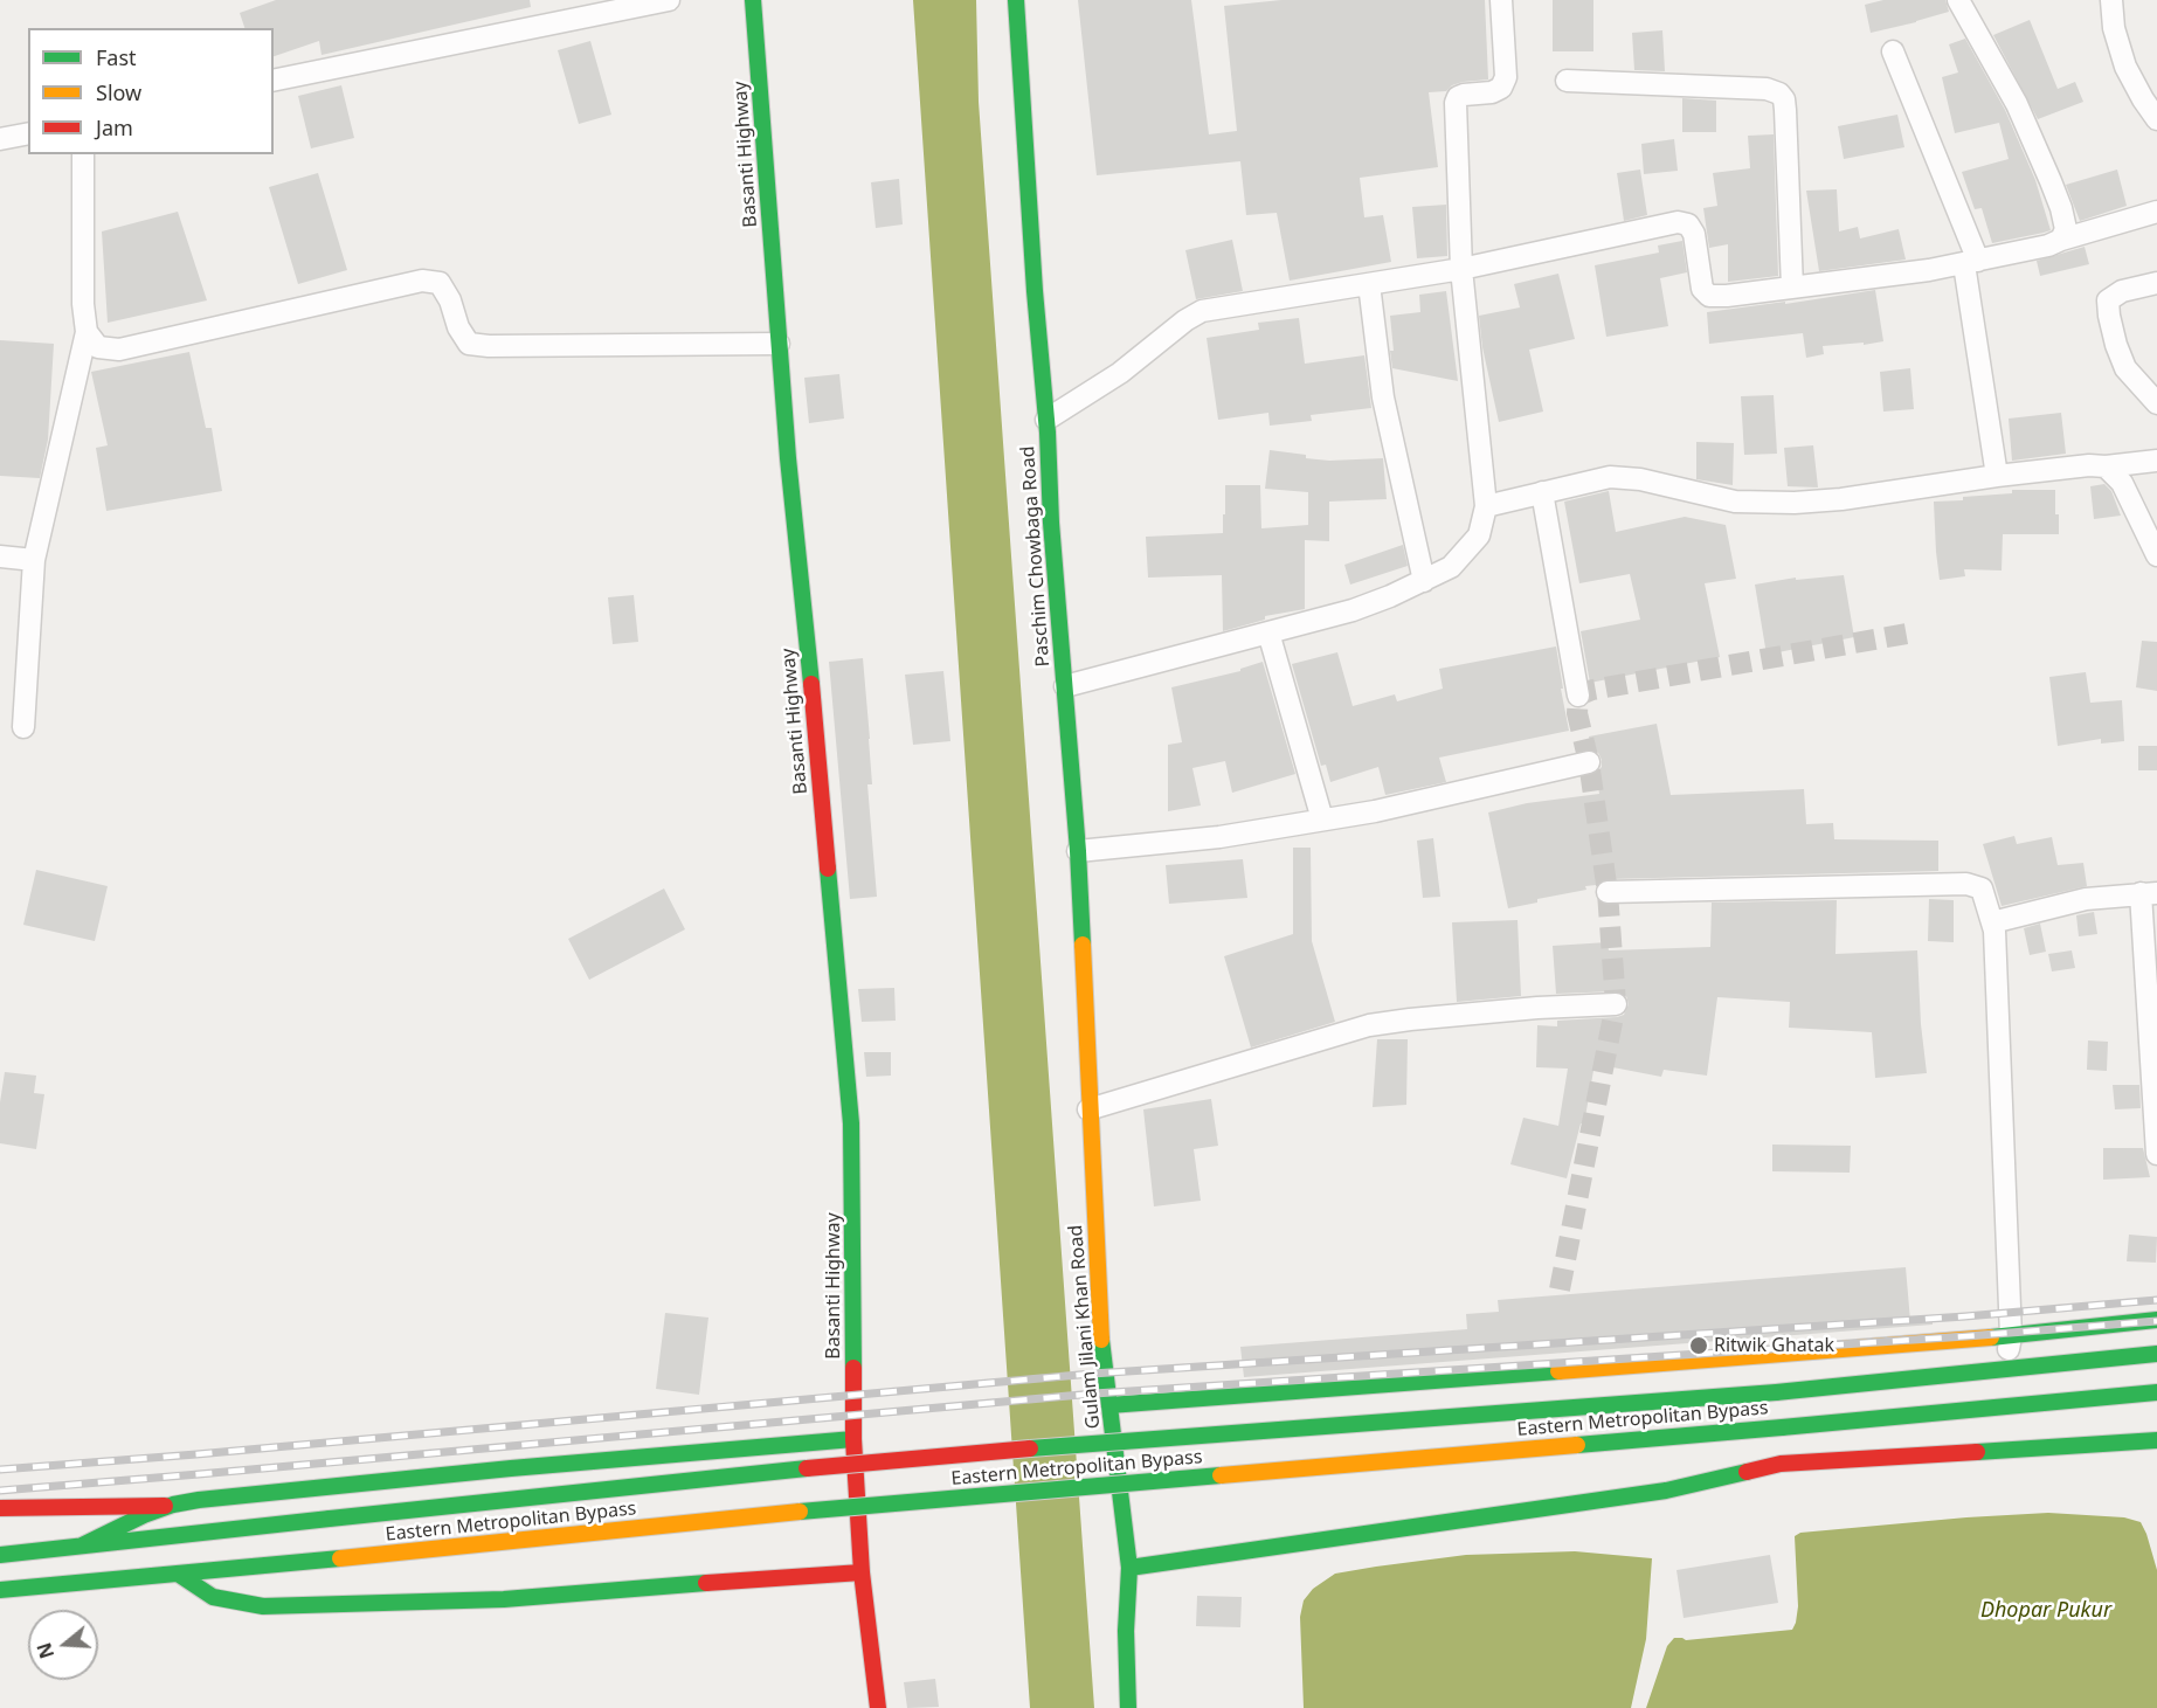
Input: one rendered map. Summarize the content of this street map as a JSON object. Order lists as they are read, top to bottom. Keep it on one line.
{"streets":{"main road":["Basanti Highway","Paschim Chowbaga Road","Gulam Jilani Khan Road","Eastern Metropolitan Bypass"]},"crossings":[["Paschim Chowbaga Road","Gulam Jilani Khan Road"]],"water":["Dhopar Pukur"],"places":["Ritwik Ghatak"],"legend":["Fast","Slow","Jam"],"north":"left"}
